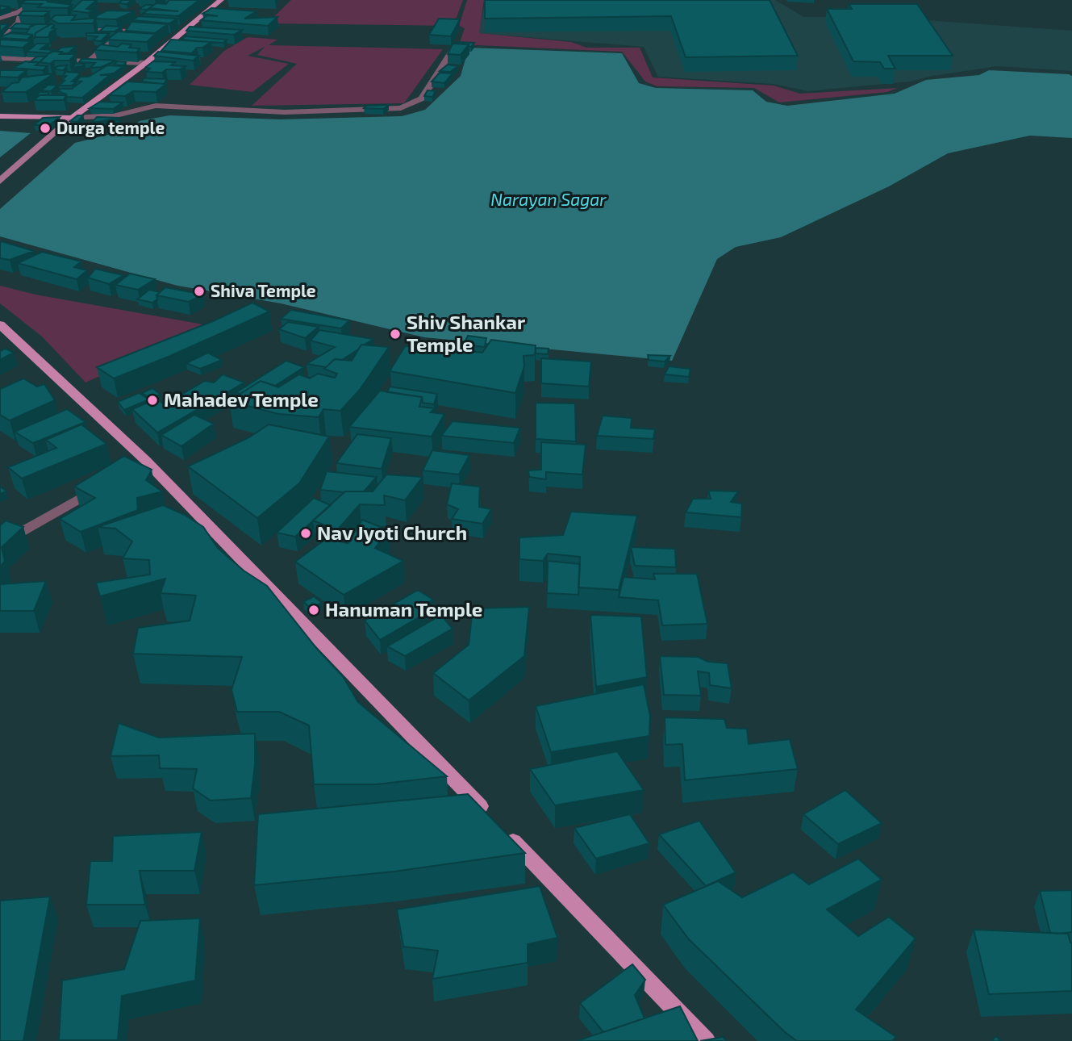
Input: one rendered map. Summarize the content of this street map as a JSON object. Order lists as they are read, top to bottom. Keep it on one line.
{"water":["Narayan Sagar"],"places":["Durga temple","Shiva Temple","Shiv Shankar Temple","Mahadev Temple","Nav Jyoti Church","Hanuman Temple"]}
